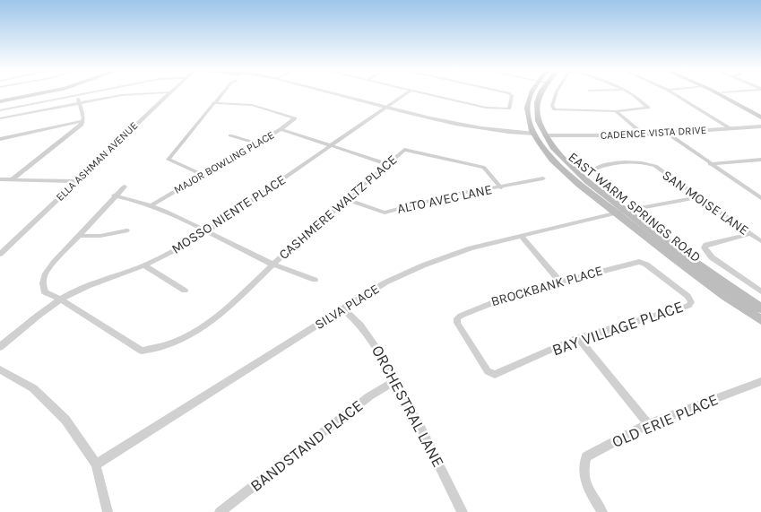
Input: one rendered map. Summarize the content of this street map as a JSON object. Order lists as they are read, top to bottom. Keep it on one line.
{"streets":{"main road":["EAST WARM SPRINGS ROAD"],"street":["CADENCE VISTA DRIVE","ELLA ASHMAN AVENUE","MAJOR BOWLING PLACE","ALTO AVEC LANE","SAN MOISE LANE","CASHMERE WALTZ PLACE","MOSSO NIENTE PLACE","BROCKBANK PLACE","SILVA PLACE","BAY VILLAGE PLACE","ORCHESTRAL LANE","OLD ERIE PLACE","BANDSTAND PLACE"]},"crossings":[["CADENCE VISTA DRIVE","EAST WARM SPRINGS ROAD"],["CADENCE VISTA DRIVE","MOSSO NIENTE PLACE"],["ALTO AVEC LANE","CASHMERE WALTZ PLACE"],["SAN MOISE LANE","SILVA PLACE"],["CASHMERE WALTZ PLACE","MOSSO NIENTE PLACE"],["EAST WARM SPRINGS ROAD","SILVA PLACE"],["BROCKBANK PLACE","BAY VILLAGE PLACE"],["SILVA PLACE","ORCHESTRAL LANE"],["ORCHESTRAL LANE","BANDSTAND PLACE"]]}
